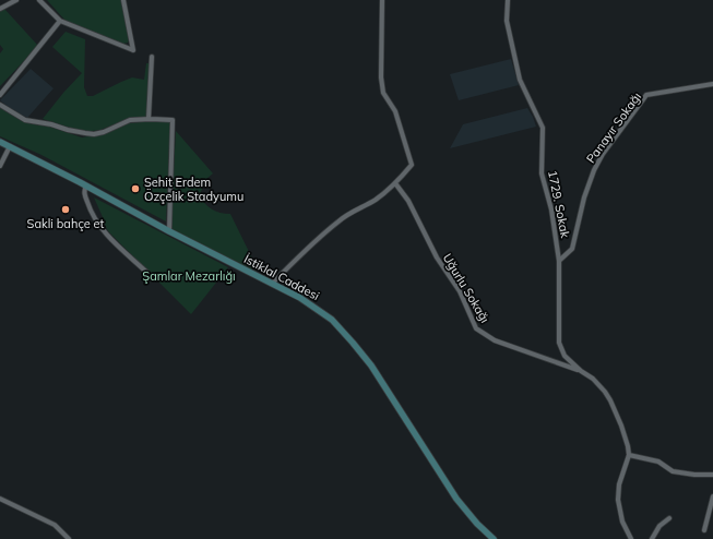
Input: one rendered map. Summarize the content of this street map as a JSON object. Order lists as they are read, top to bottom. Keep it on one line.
{"streets":{"main road":["İstiklal Caddesi"],"street":["Panayır Sokağı","1729. Sokak","Uğurlu Sokağı"]},"crossings":[["Panayır Sokağı","1729. Sokak"]],"parks":["Şamlar Mezarlığı"],"places":["Şehit Erdem Özçelik Stadyumu","Sakli bahçe et"]}
